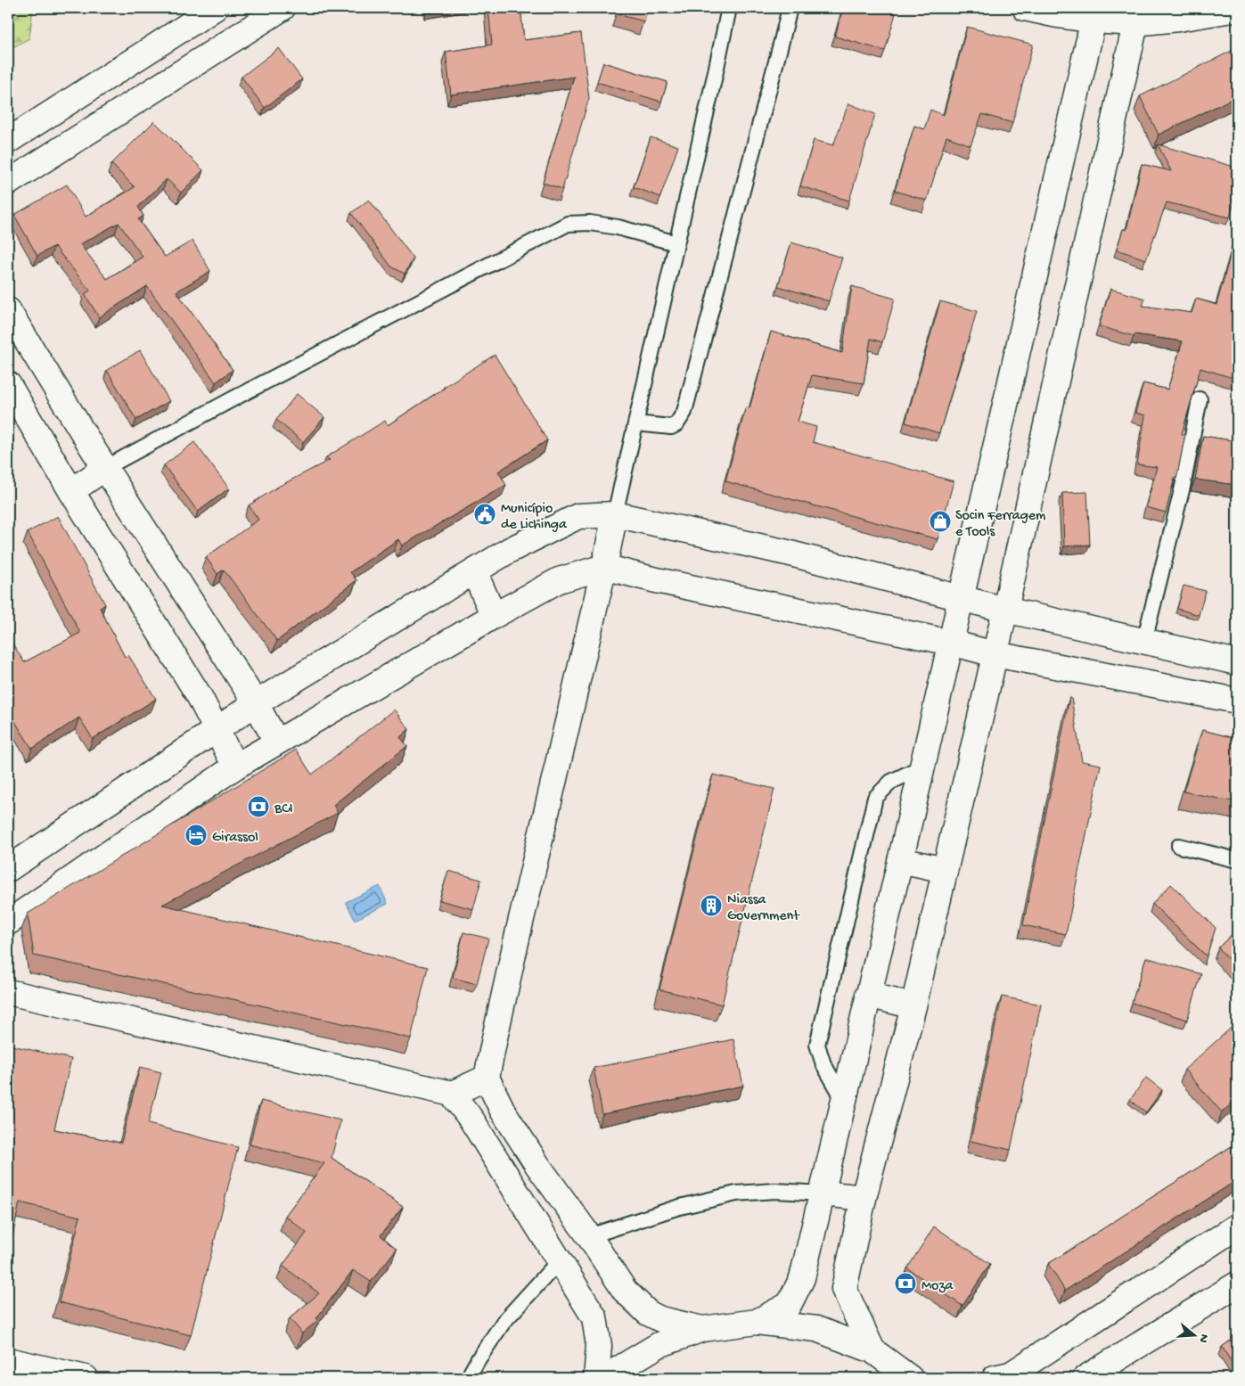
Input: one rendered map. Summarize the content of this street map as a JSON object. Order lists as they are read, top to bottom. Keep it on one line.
{"places":{"public building":["Município de Lichinga"],"shop":["Socin Ferragem e Tools"],"bank":["BCI","Moza"],"hotel":["Girassol"],"building":["Niassa Government"]},"north":"right"}
